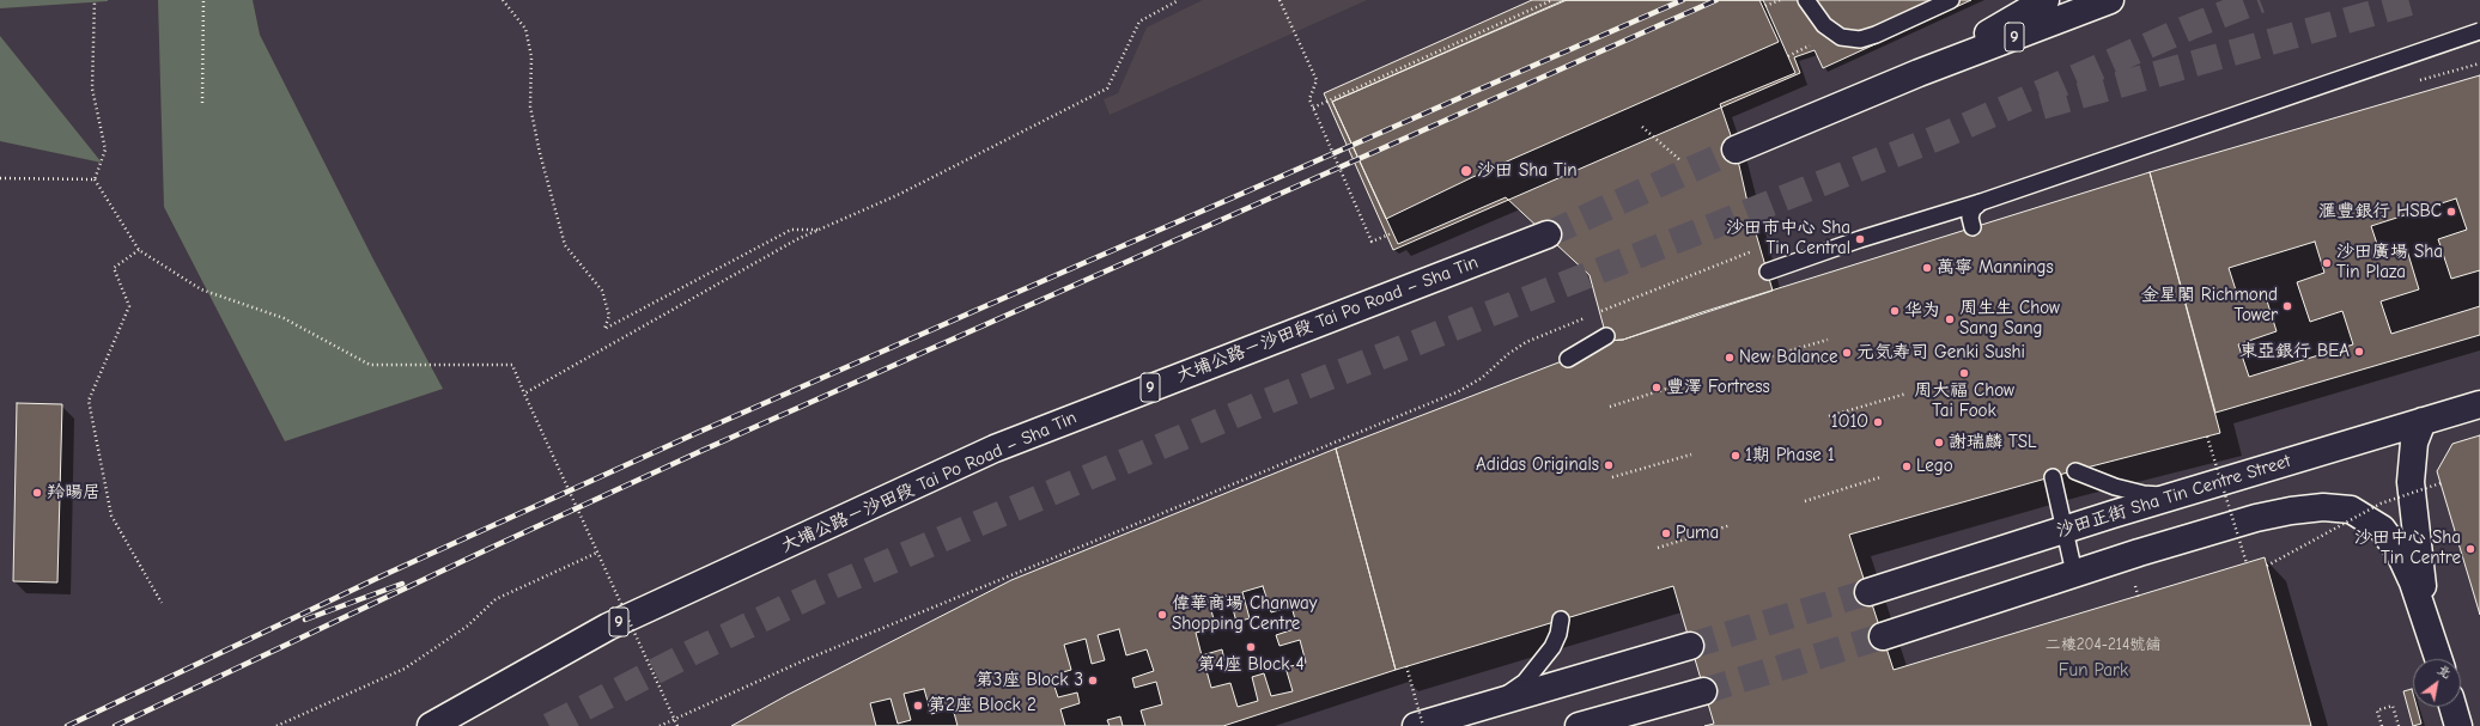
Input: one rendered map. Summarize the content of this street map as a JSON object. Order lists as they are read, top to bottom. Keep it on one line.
{"streets":{"main road":["9","大埔公路－沙田段 Tai Po Road – Sha Tin","沙田正街 Sha Tin Centre Street"]},"parks":["Fun Park"],"places":["沙田 Sha Tin","滙豐銀行 HSBC","沙田市中心 Sha Tin Central","沙田廣場 Sha Tin Plaza","萬寧 Mannings","金星閣 Richmond Tower","华为","周生生 Chow Sang Sang","東亞銀行 BEA","元気寿司 Genki Sushi","New Balance","周大福 Chow Tai Fook","豐澤 Fortress","1O1O","謝瑞麟 TSL","1期 Phase 1","Adidas Originals","Lego","羚暘居","Puma","沙田中心 Sha Tin Centre","偉華商場 Chanway Shopping Centre","第4座 Block 4","第3座 Block 3","第2座 Block 2"],"house_numbers":["二樓204-214號舖"],"north":"top right"}
